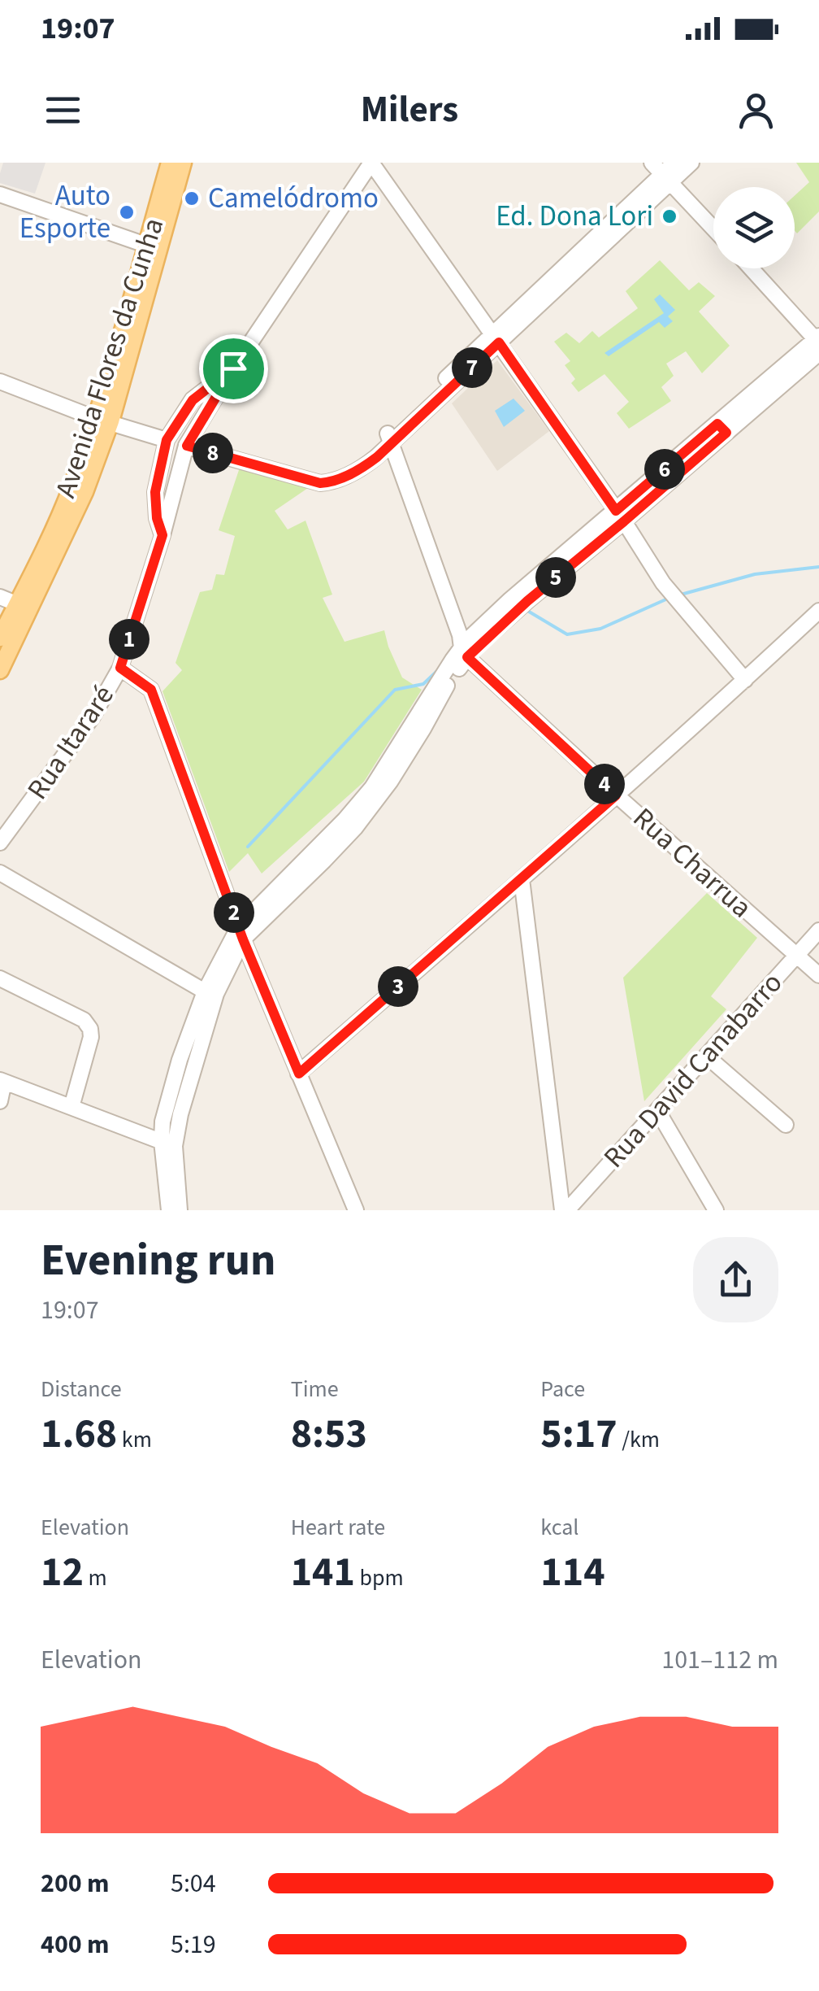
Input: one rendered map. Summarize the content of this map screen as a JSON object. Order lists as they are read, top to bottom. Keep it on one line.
{"streets":{"main road":["Avenida Flores da Cunha"],"street":["Rua Itararé","Rua Charrua","Rua David Canabarro"]},"crossings":[["Rua Charrua","Rua David Canabarro"]],"places":["Camelódromo","Auto Esporte","Ed. Dona Lori"],"page":{"status":"19:07","header":"Milers","pins":["7","8","6","5","1","4","2","3"],"heading":["Evening run","19:07"],"stats":[["Distance","1.68 km"],["Time","8:53"],["Pace","5:17 /km"],["Elevation","12 m"],["Heart rate","141 bpm"],["kcal","114"]],"chart":["Elevation","101–112 m"],"list":[{"name":"200 m","note":"5:04"},{"name":"400 m","note":"5:19"}]}}
